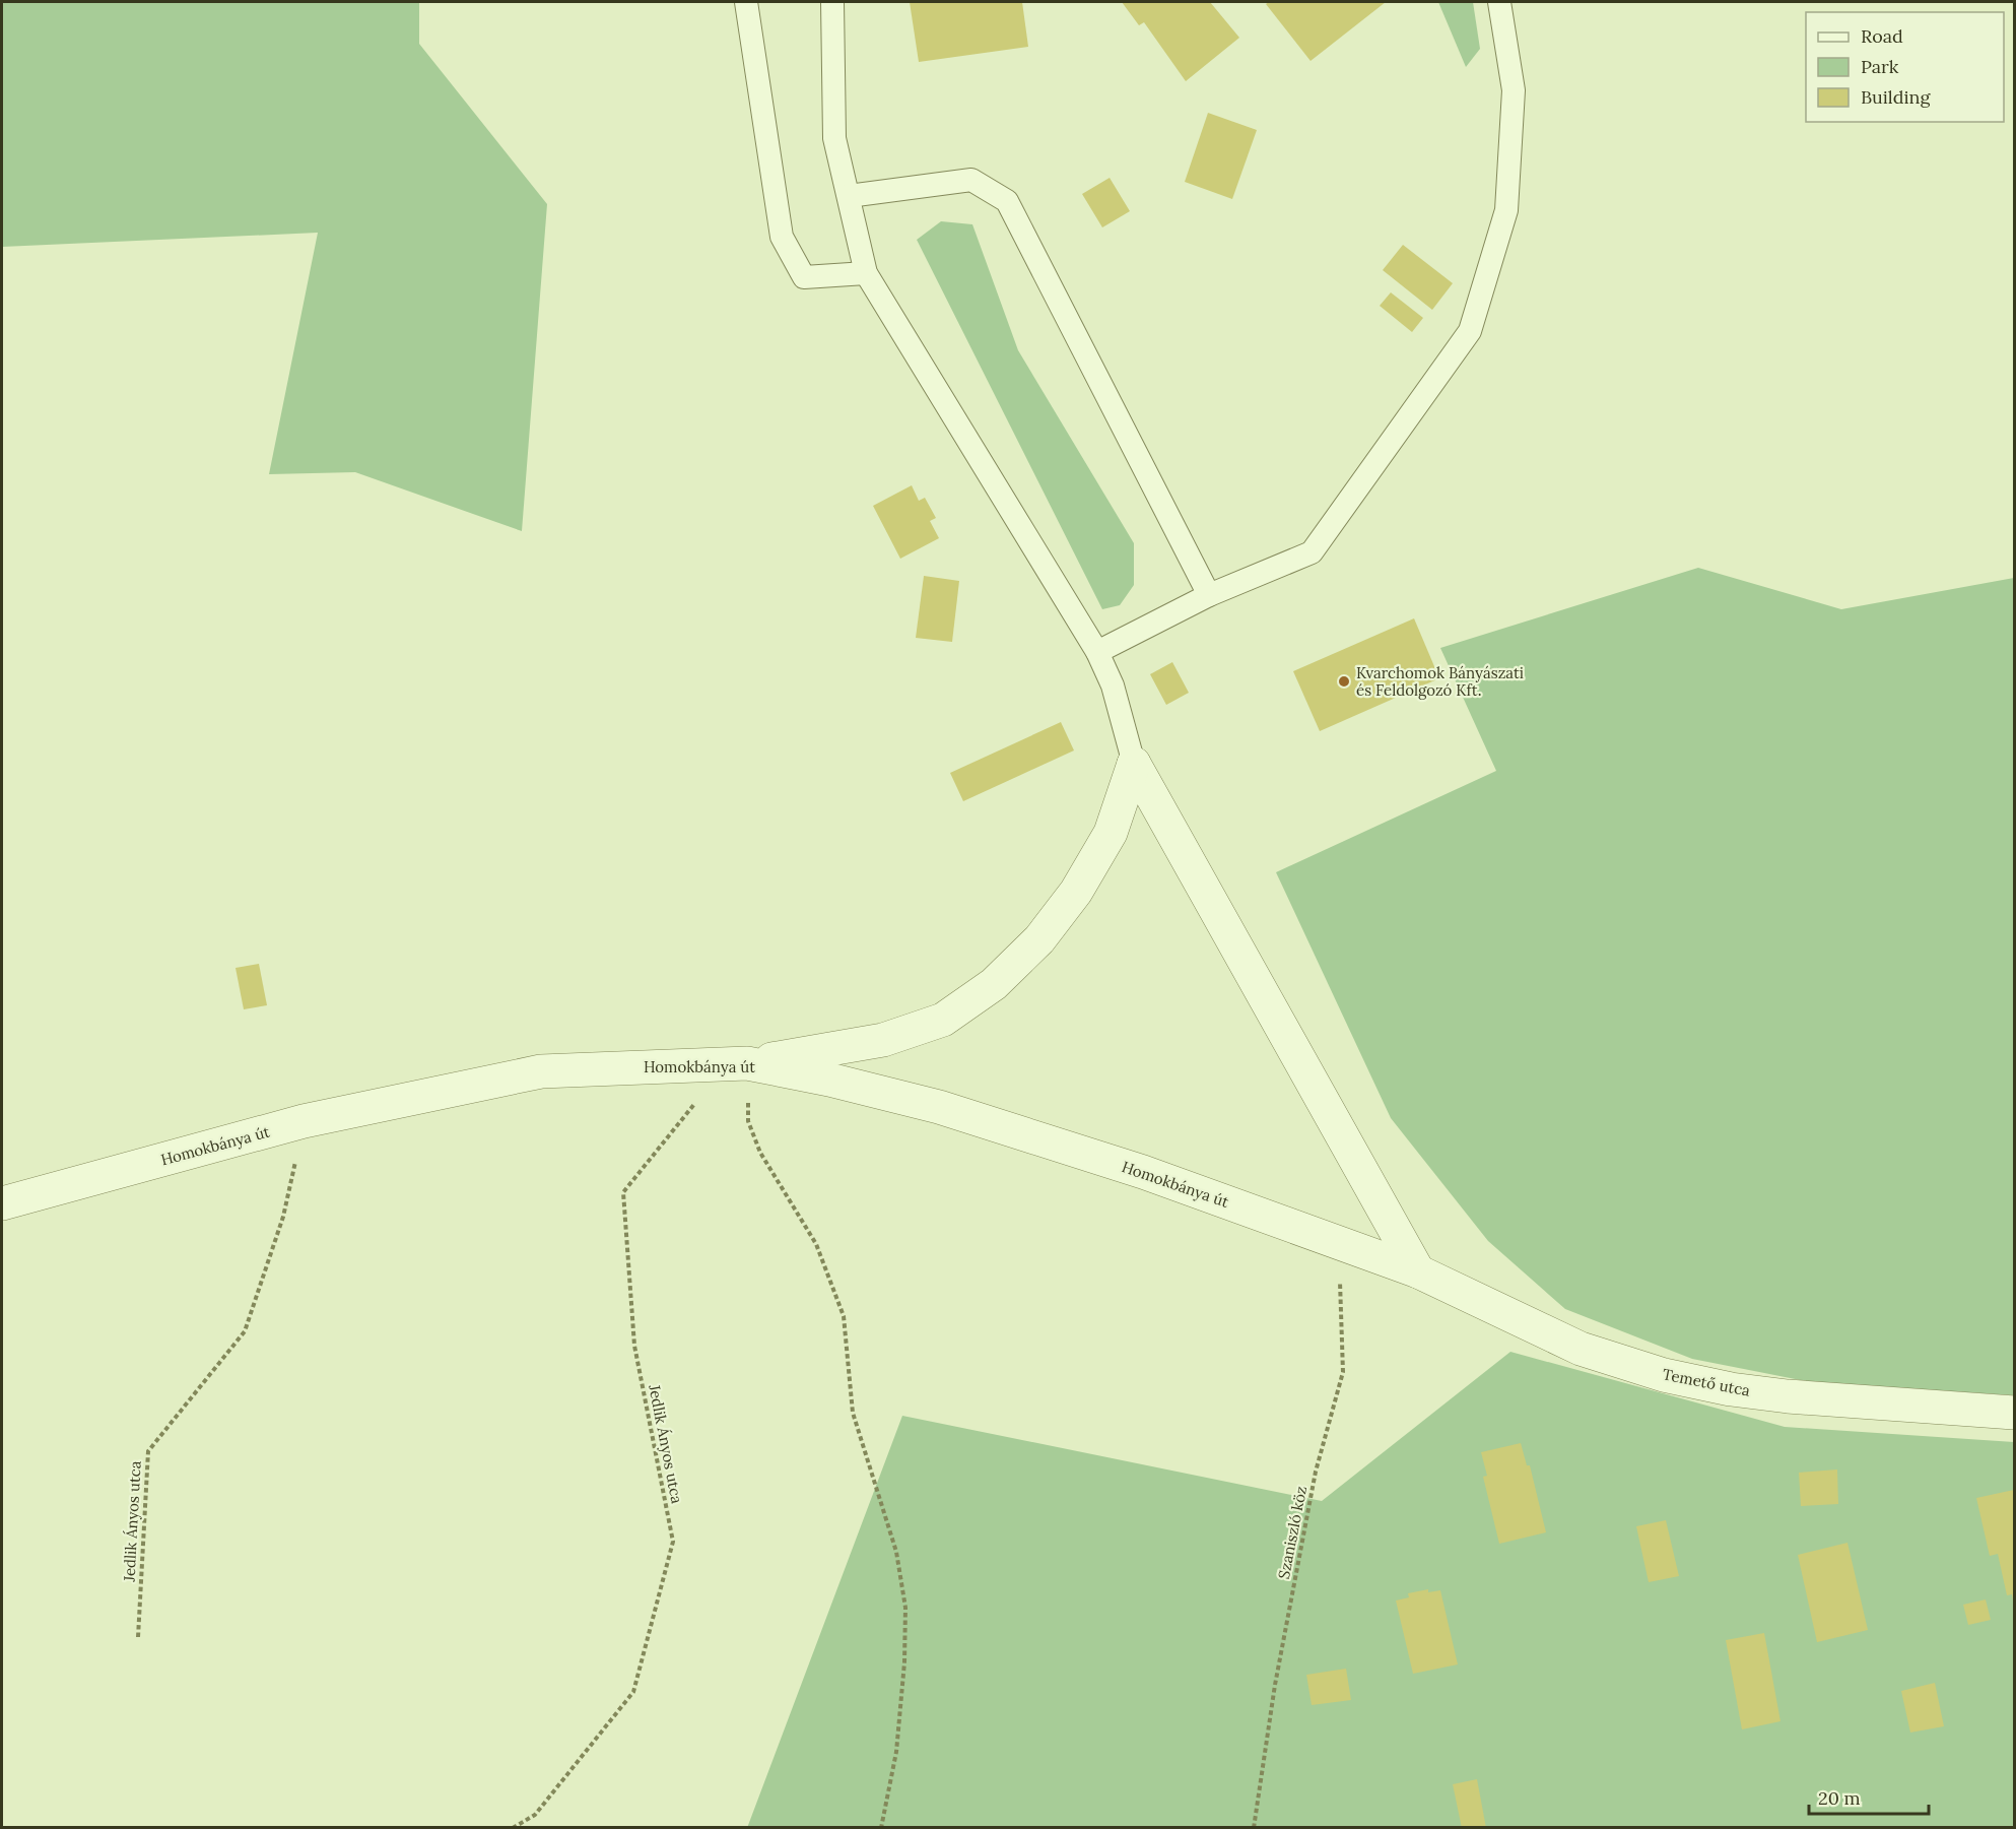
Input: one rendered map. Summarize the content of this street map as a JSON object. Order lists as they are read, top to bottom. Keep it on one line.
{"streets":{"street":["Homokbánya út","Temető utca"],"path":["Jedlik Ányos utca","Szaniszló köz"]},"crossings":[["Homokbánya út","Temető utca"],["Homokbánya út","Jedlik Ányos utca"],["Homokbánya út","Szaniszló köz"]],"places":["Kvarchomok Bányászati és Feldolgozó Kft."],"legend":["Road","Park","Building"],"scale_bar":"20 m"}
